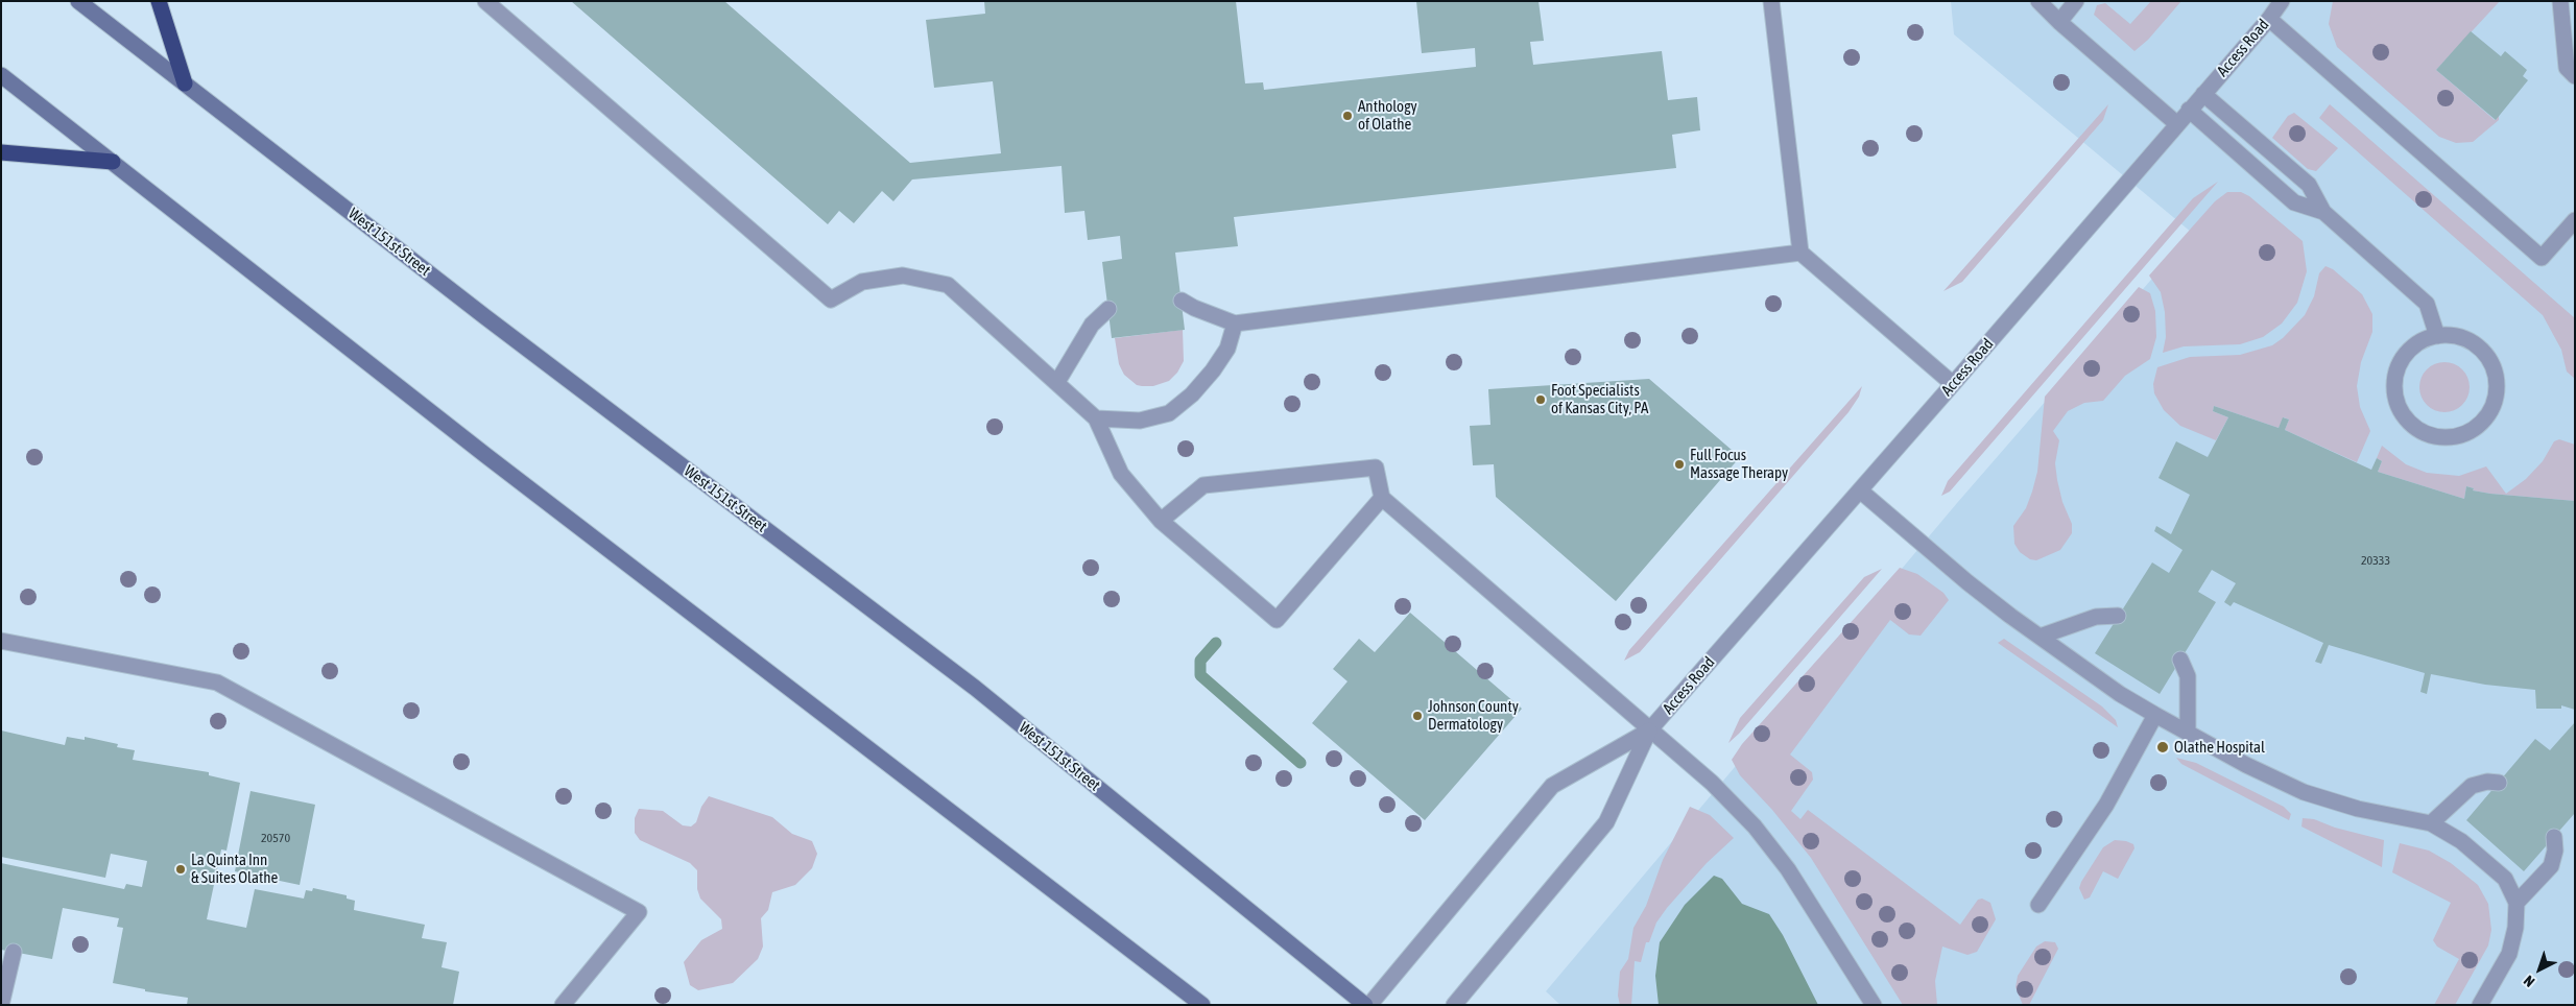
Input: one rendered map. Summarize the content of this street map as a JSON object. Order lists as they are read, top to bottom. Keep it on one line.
{"streets":{"main road":["West 151st Street"],"street":["Access Road"]},"places":["Anthology of Olathe","Foot Specialists of Kansas City, PA","Full Focus Massage Therapy","Johnson County Dermatology","Olathe Hospital","La Quinta Inn & Suites Olathe"],"house_numbers":["20333","20570"],"north":"bottom left"}
